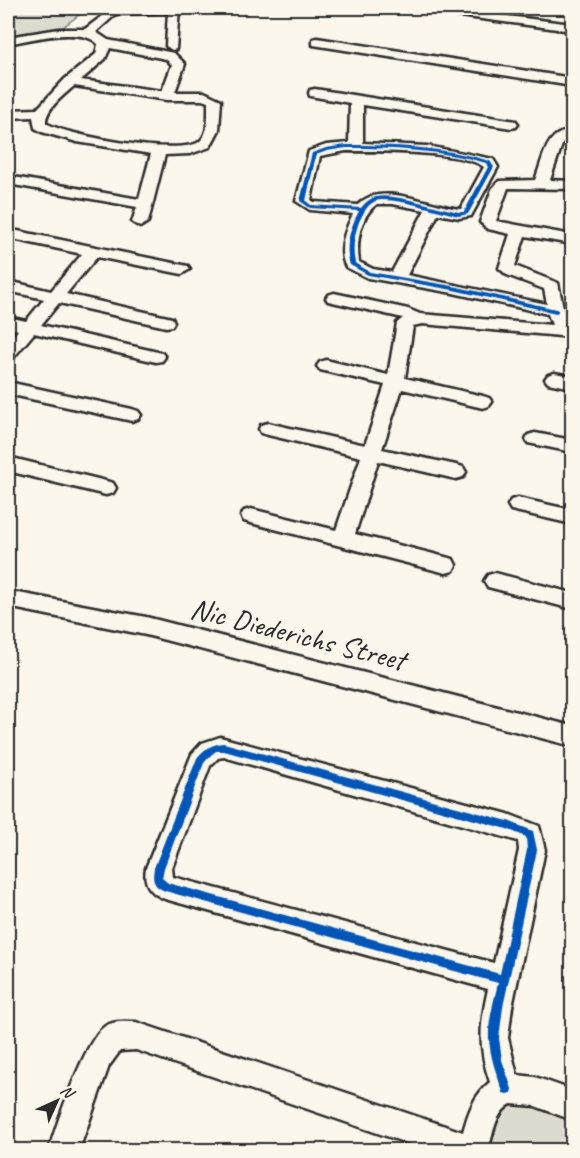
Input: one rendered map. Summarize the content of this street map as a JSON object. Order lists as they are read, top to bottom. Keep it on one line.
{"streets":{"street":["Nic Diederichs Street"]},"north":"top right"}
